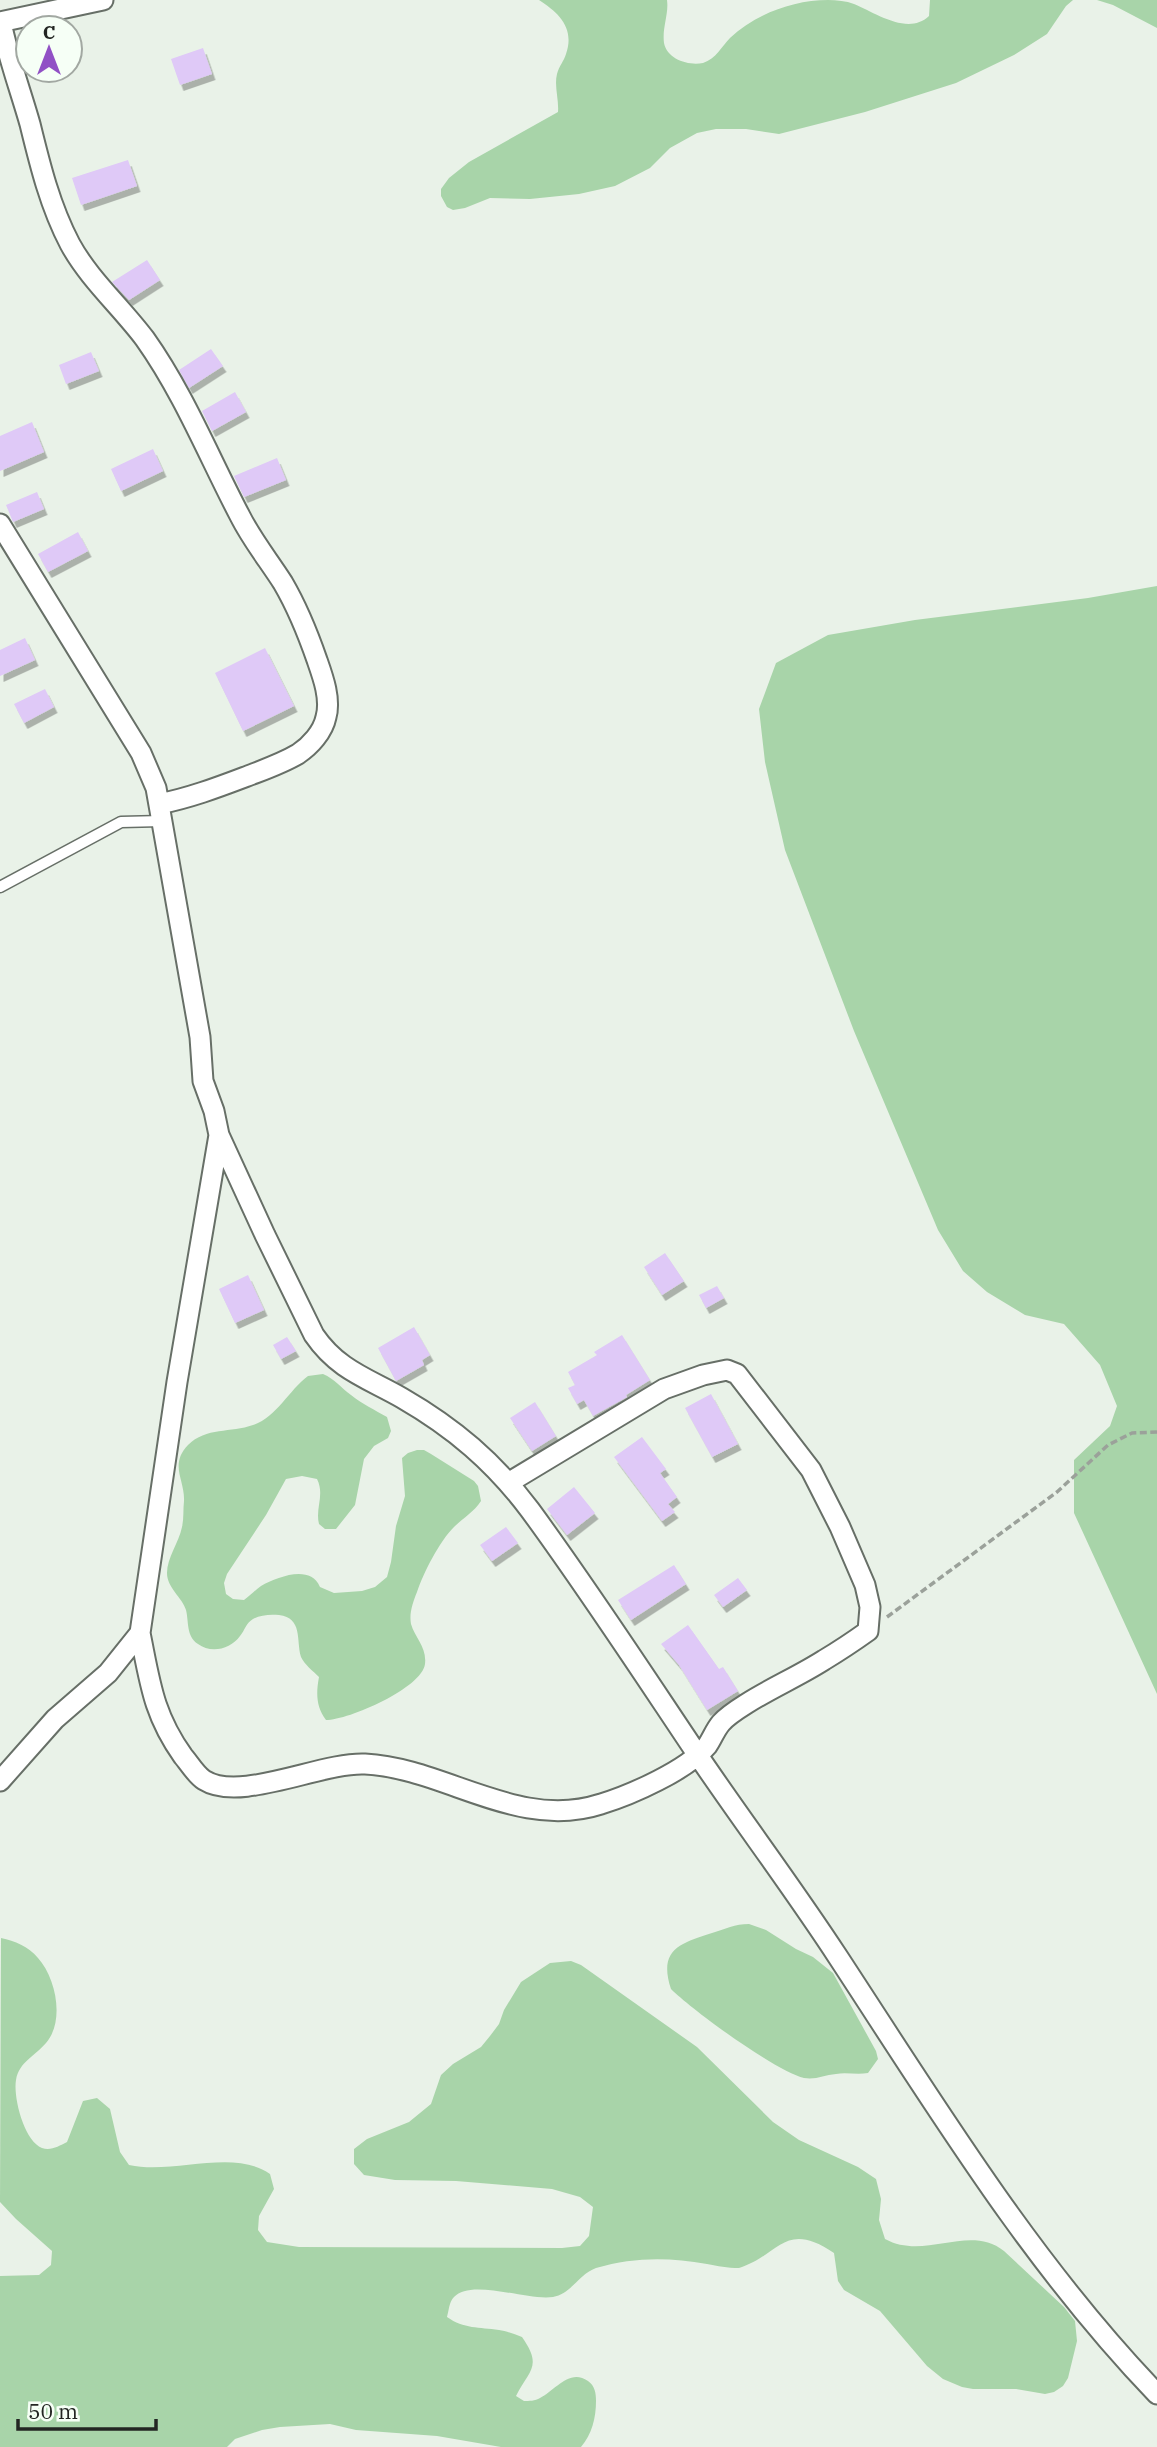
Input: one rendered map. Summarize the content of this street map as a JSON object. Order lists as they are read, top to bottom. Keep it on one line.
{"scale_bar":"50 m","north":"top"}
